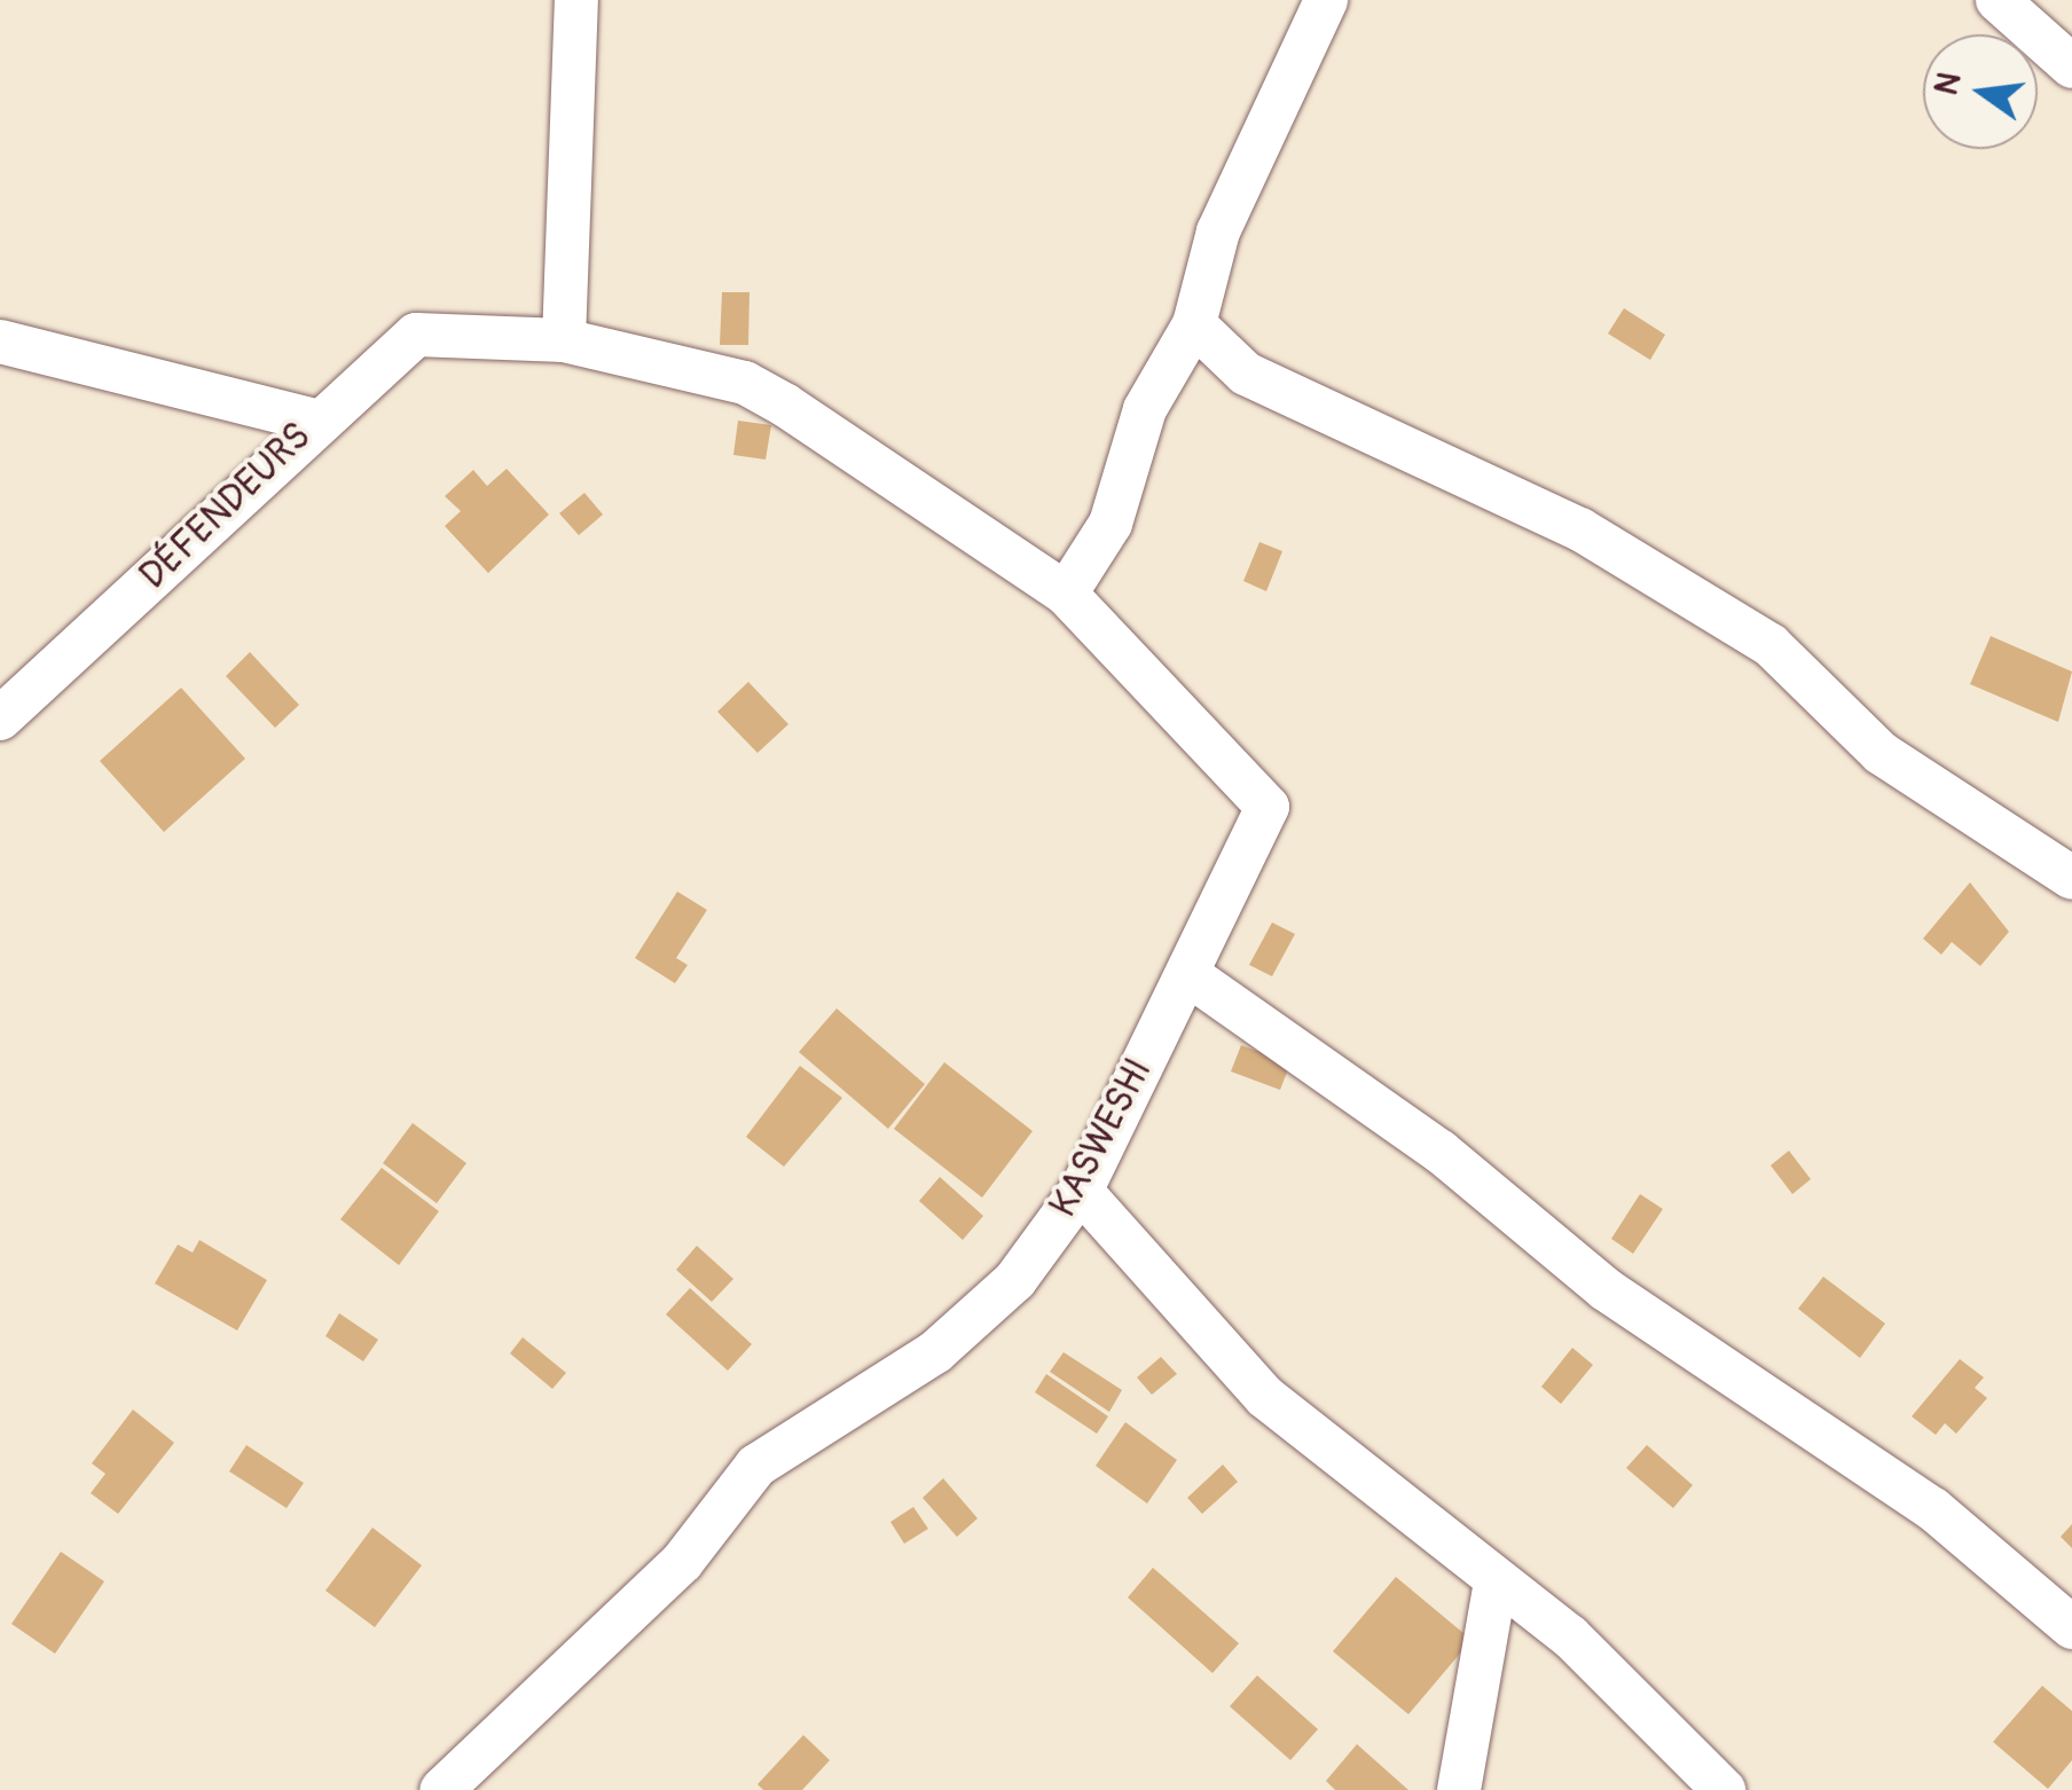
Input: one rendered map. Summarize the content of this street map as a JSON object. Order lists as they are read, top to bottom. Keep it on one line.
{"streets":{"street":["DÉFENDEURS","KASWESHI"]},"north":"left"}
